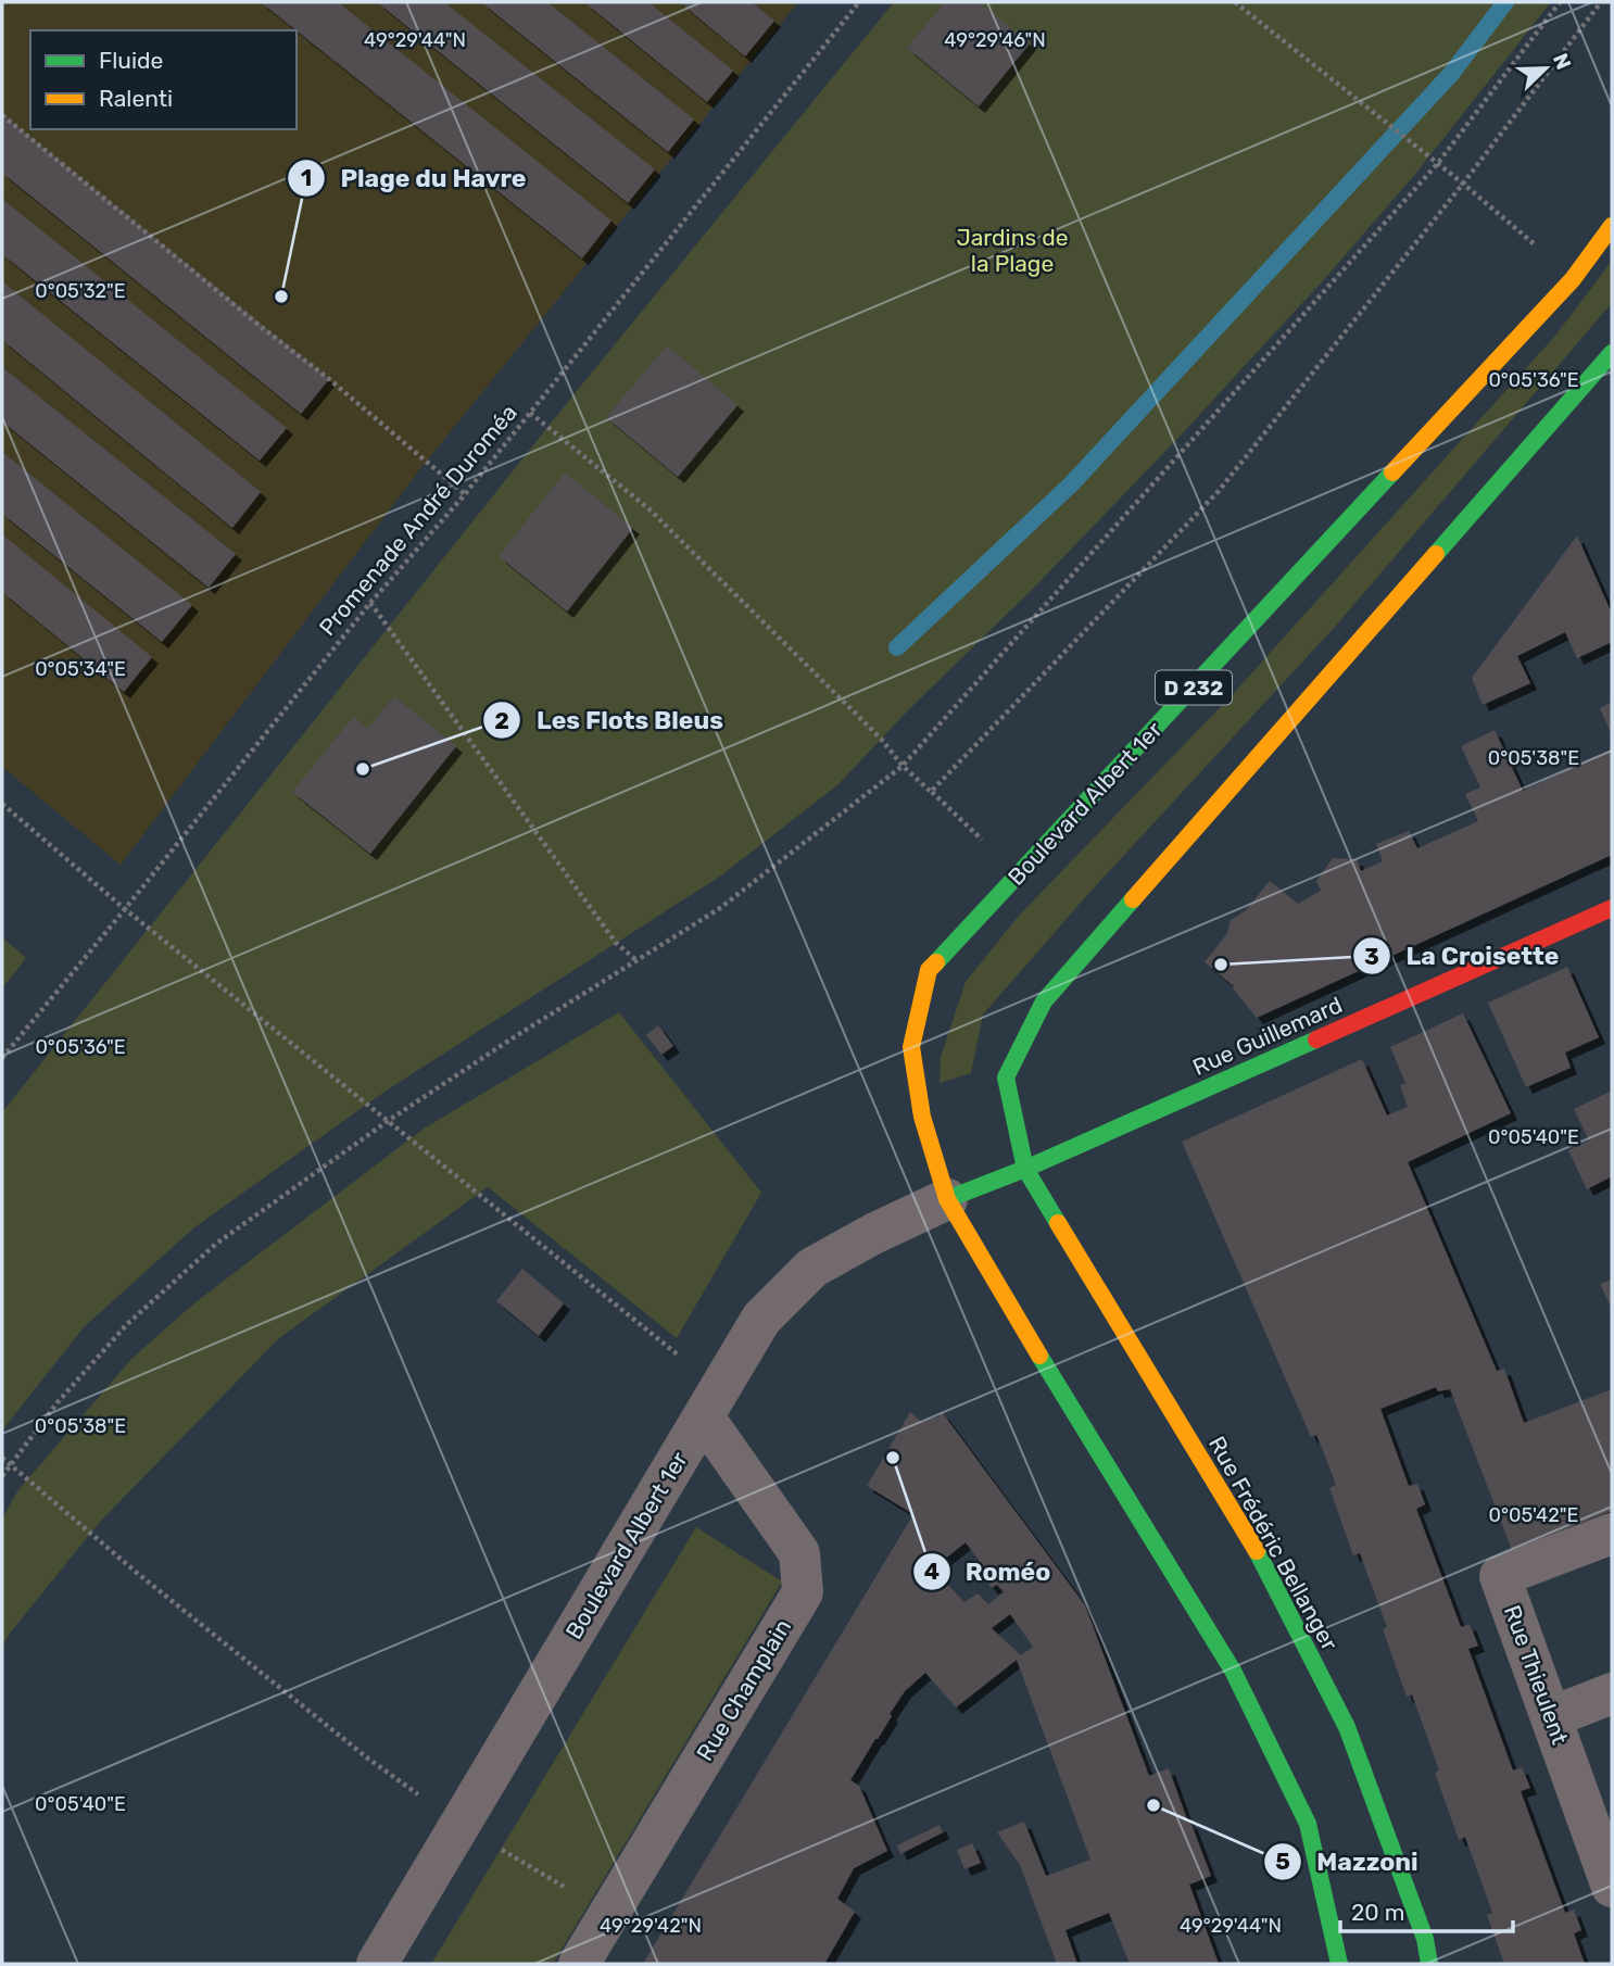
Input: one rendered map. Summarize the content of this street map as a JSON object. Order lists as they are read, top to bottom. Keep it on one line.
{"streets":{"main road":["D 232","Boulevard Albert 1er","Rue Guillemard","Rue Frédéric Bellanger"],"street":["Rue Thieulent","Rue Champlain"],"path":["Promenade André Duroméa"]},"crossings":[["Boulevard Albert 1er","Rue Guillemard"],["Boulevard Albert 1er","Rue Frédéric Bellanger"],["Boulevard Albert 1er","Rue Champlain"],["Rue Guillemard","Rue Frédéric Bellanger"]],"parks":["Jardins de la Plage"],"places":["Plage du Havre","Les Flots Bleus","La Croisette","Roméo","Mazzoni"],"legend":["Fluide","Ralenti"],"scale_bar":"20 m","north":"top right","coordinates":["49°29'44\"N","49°29'46\"N","0°05'32\"E","0°05'36\"E","0°05'34\"E","0°05'38\"E","0°05'40\"E","0°05'42\"E","49°29'42\"N"]}
